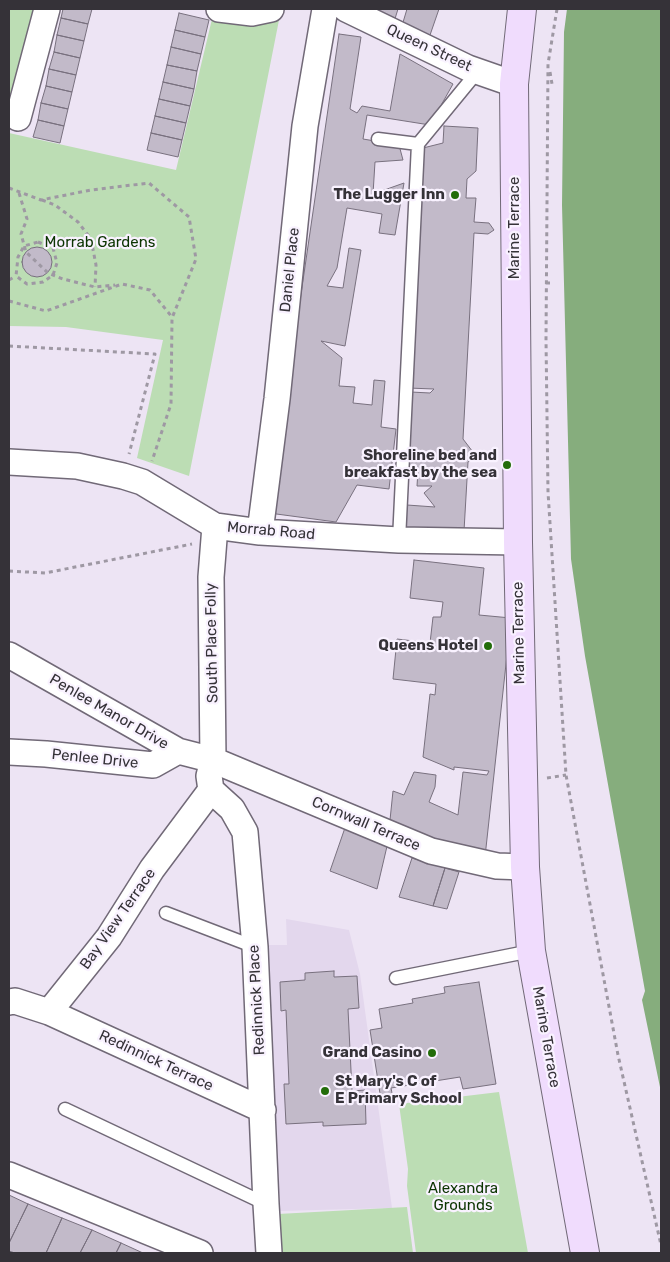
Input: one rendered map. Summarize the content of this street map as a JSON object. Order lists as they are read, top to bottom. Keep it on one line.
{"streets":{"street":["Queen Street","Marine Terrace","Daniel Place","Morrab Road","South Place Folly","Penlee Manor Drive","Penlee Drive","Cornwall Terrace","Bay View Terrace","Redinnick Place","Redinnick Terrace"]},"crossings":[["Queen Street","Marine Terrace"],["Marine Terrace","Morrab Road"],["Marine Terrace","Cornwall Terrace"],["Daniel Place","Morrab Road"],["Morrab Road","South Place Folly"],["South Place Folly","Penlee Manor Drive"],["South Place Folly","Cornwall Terrace"],["Penlee Manor Drive","Penlee Drive"],["Penlee Manor Drive","Cornwall Terrace"],["Bay View Terrace","Redinnick Place"],["Bay View Terrace","Redinnick Terrace"],["Redinnick Place","Redinnick Terrace"]],"parks":["Morrab Gardens","Alexandra Grounds"],"places":["The Lugger Inn","Shoreline bed and breakfast by the sea","Queens Hotel","Grand Casino","St Mary's C of E Primary School"]}
